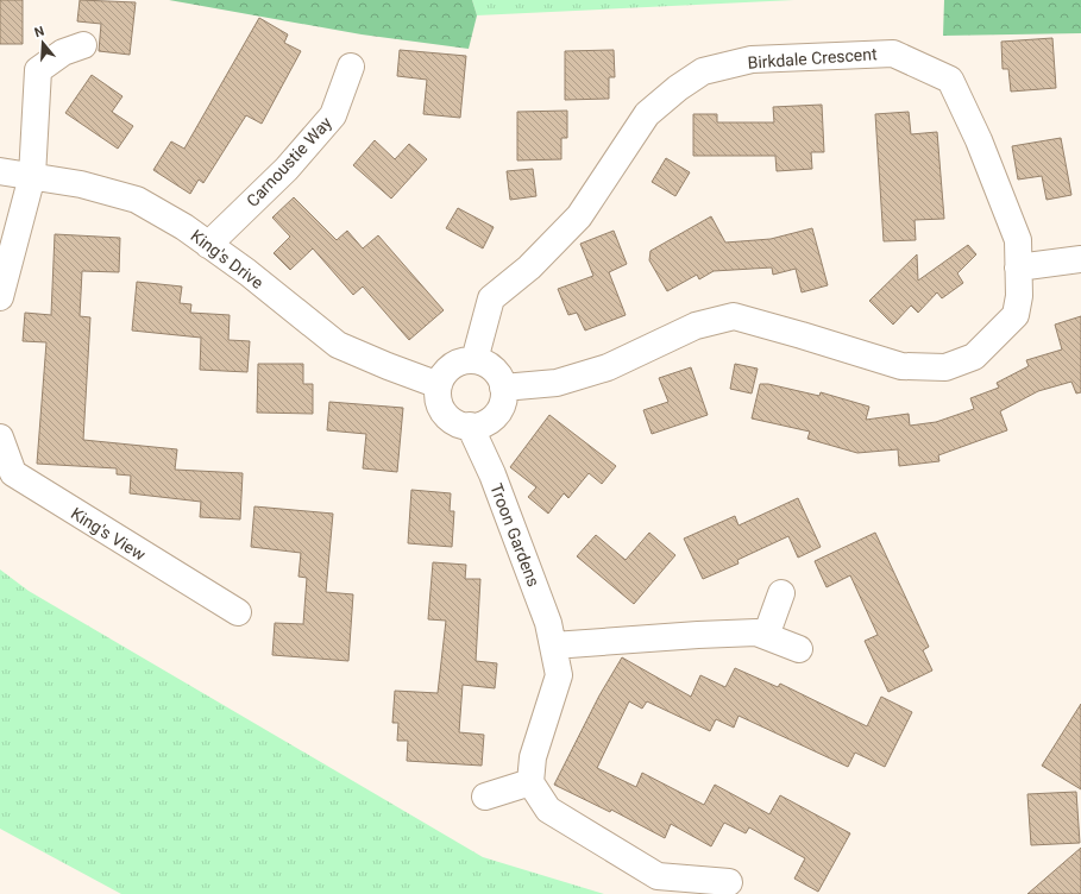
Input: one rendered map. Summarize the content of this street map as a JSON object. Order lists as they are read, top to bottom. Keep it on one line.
{"streets":{"street":["Birkdale Crescent","Carnoustie Way","King's Drive","King's View","Troon Gardens"]},"crossings":[["Birkdale Crescent","King's Drive"],["Birkdale Crescent","Troon Gardens"],["Carnoustie Way","King's Drive"],["King's Drive","Troon Gardens"]],"north":"top"}
